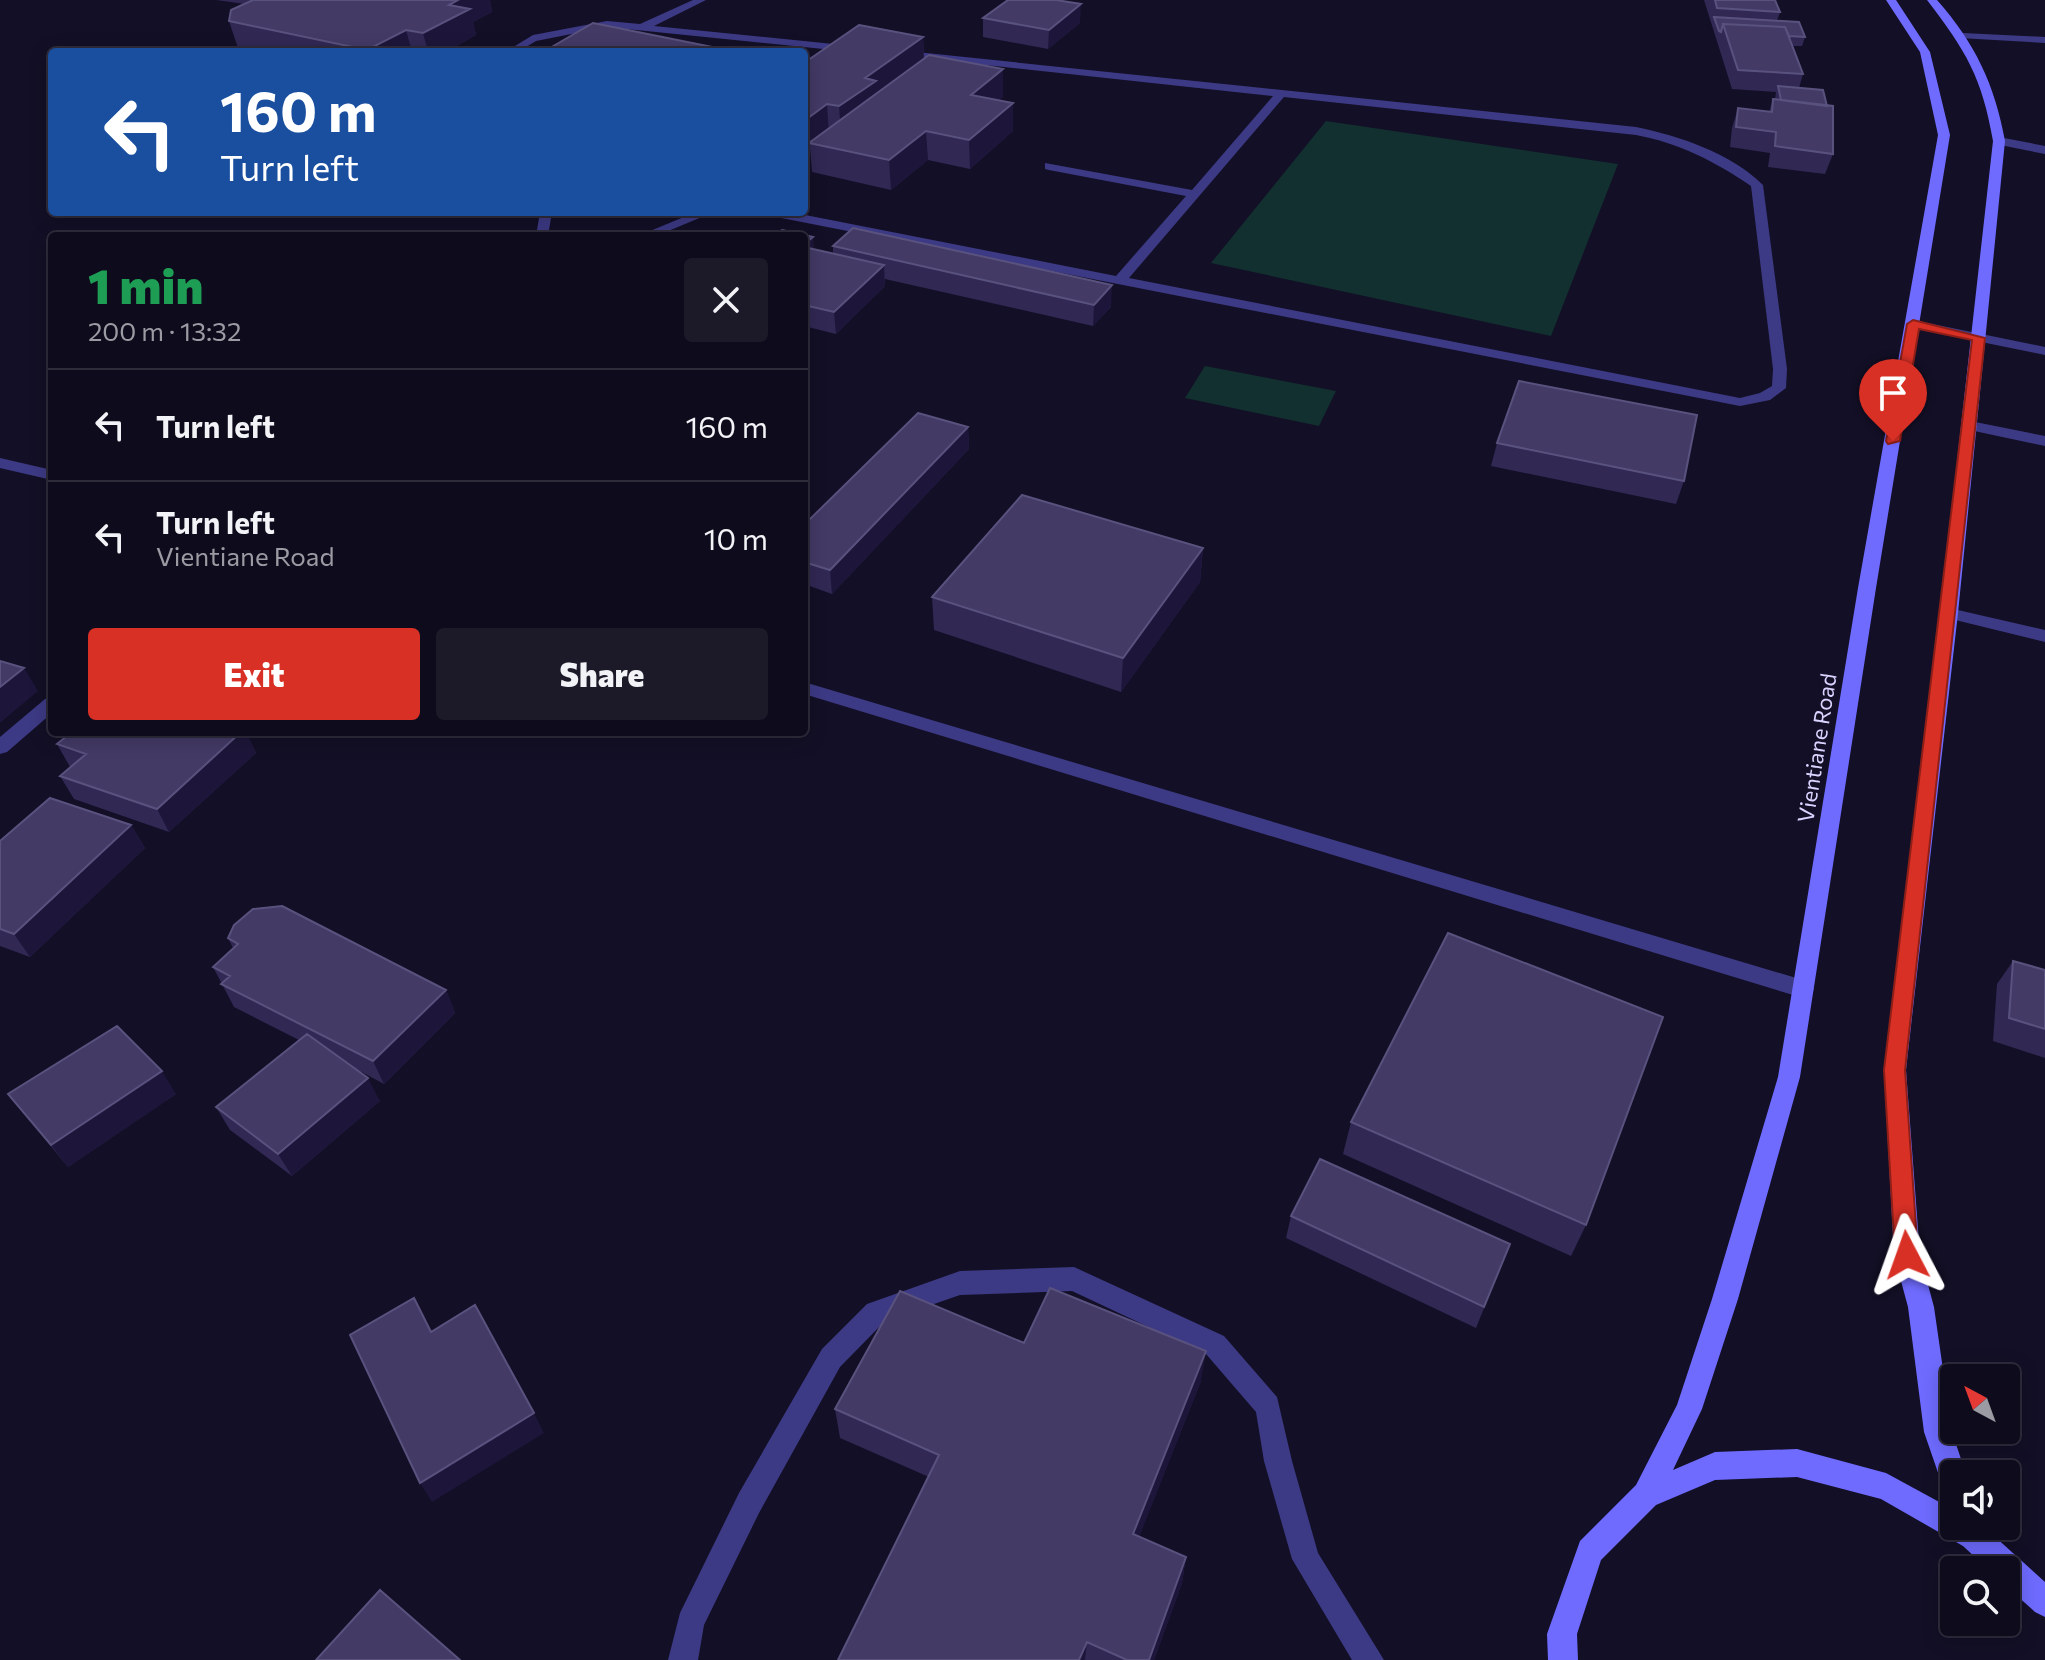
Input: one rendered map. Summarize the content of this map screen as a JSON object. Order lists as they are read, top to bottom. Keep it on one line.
{"streets":{"main road":["Vientiane Road"]},"north":"top left","page":{"turn":["160 m","Turn left"],"heading":["1 min","200 m · 13:32"],"list":[{"name":"Turn left","value":"160 m"},{"name":"Turn left","note":"Vientiane Road","value":"10 m"}],"buttons":["Exit","Share"]}}
